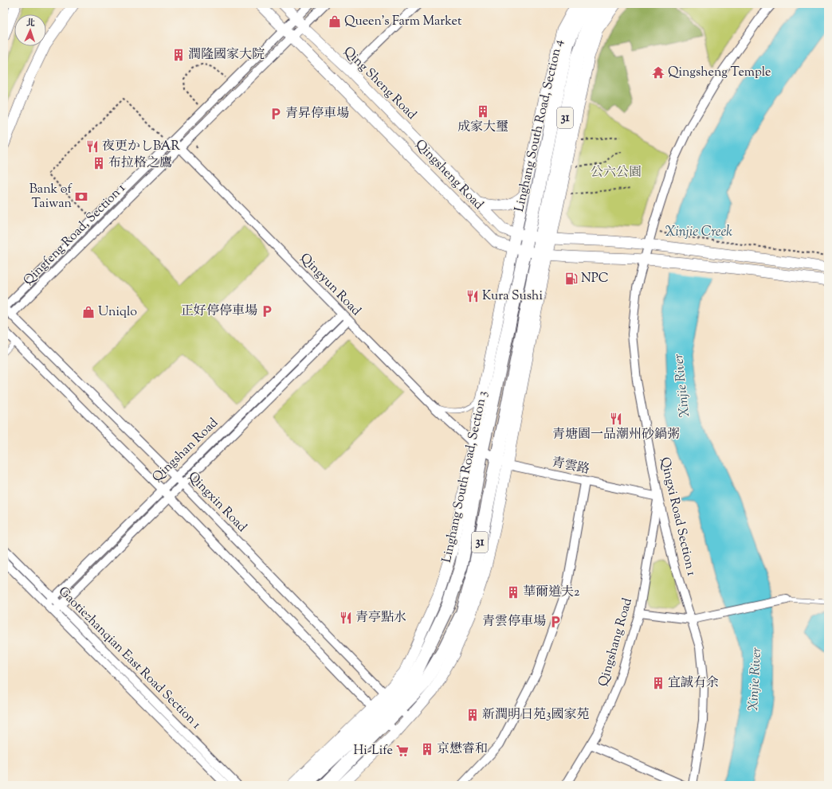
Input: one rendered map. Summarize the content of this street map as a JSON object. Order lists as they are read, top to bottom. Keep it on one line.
{"streets":{"main road":["31","Linghang South Road, Section 4","Linghang South Road, Section 3"],"street":["Qing Sheng Road","Qingsheng Road","Qingfeng Road, Section 1","Qingyun Road","Qingshan Road","青雲路","Qingxin Road","Qingxi Road Section 1","Qingshang Road","Gaotiezhanqian East Road Section 1"]},"crossings":[["Qing Sheng Road","31"],["Qing Sheng Road","Linghang South Road, Section 4"],["Qing Sheng Road","Qingsheng Road"],["Qing Sheng Road","Qingfeng Road, Section 1"],["Qing Sheng Road","Linghang South Road, Section 3"],["31","Linghang South Road, Section 4"],["31","Qingsheng Road"],["31","Linghang South Road, Section 3"],["Linghang South Road, Section 4","Qingsheng Road"],["Linghang South Road, Section 4","Linghang South Road, Section 3"],["Qingsheng Road","Qingfeng Road, Section 1"],["Qingsheng Road","Linghang South Road, Section 3"],["Qingsheng Road","Qingxi Road Section 1"],["Qingfeng Road, Section 1","Qingyun Road"],["Qingfeng Road, Section 1","Qingxin Road"],["Qingyun Road","Qingshan Road"],["Qingyun Road","青雲路"],["Qingyun Road","Linghang South Road, Section 3"],["Qingshan Road","Qingxin Road"],["Qingshan Road","Gaotiezhanqian East Road Section 1"],["青雲路","Linghang South Road, Section 3"],["青雲路","Qingxi Road Section 1"],["青雲路","Qingshang Road"],["Linghang South Road, Section 3","Qingxin Road"],["Qingxi Road Section 1","Qingshang Road"]],"water":["Xinjie Creek","Xinjie River"],"parks":["公六公園"],"places":{"shop":["Queen's Farm Market","Uniqlo"],"building":["潤隆國家大院","成家大璽","布拉格之鷹","華爾道夫2","宜誠有余","新潤明日苑3國家苑","京懋睿和"],"temple":["Qingsheng Temple"],"parking":["青昇停車場","正好停停車場","青雲停車場"],"restaurant":["夜更かしBAR","Kura Sushi","青塘園一品潮州砂鍋粥","青亭點水"],"bank":["Bank of Taiwan"],"fuel station":["NPC"],"supermarket":["Hi-Life"]},"north":"top"}
